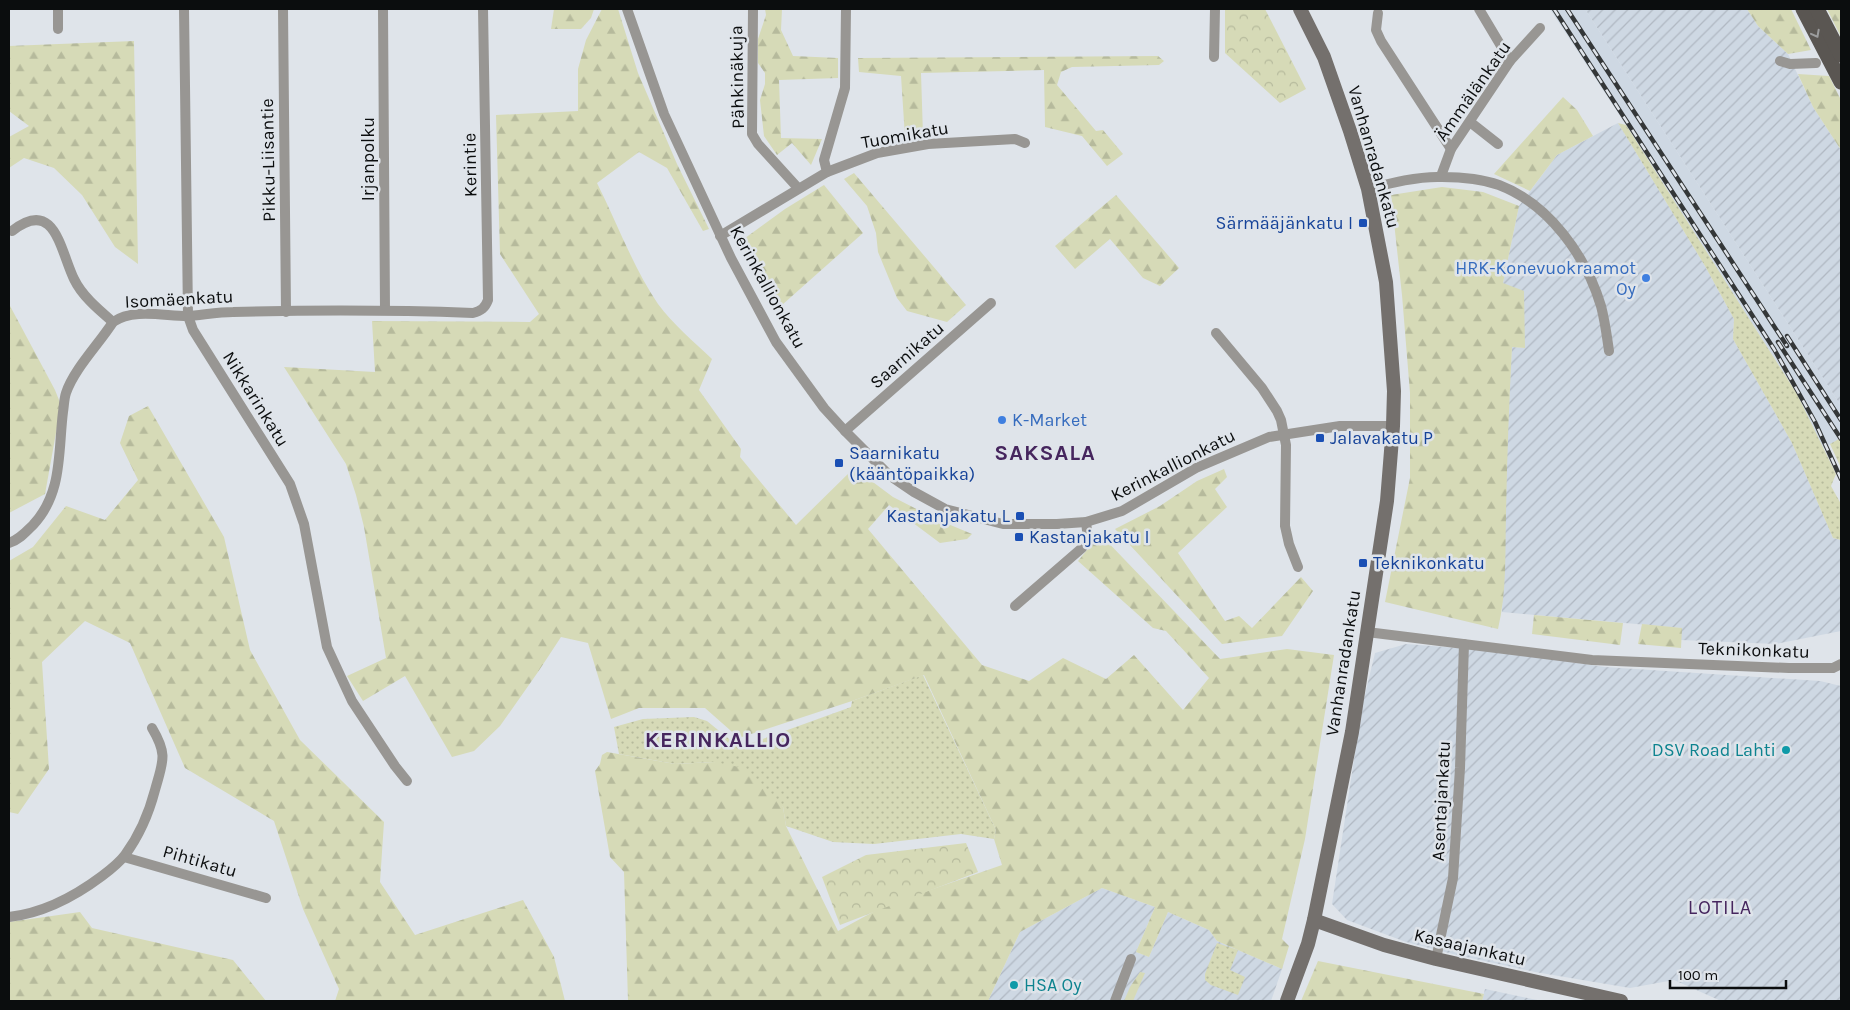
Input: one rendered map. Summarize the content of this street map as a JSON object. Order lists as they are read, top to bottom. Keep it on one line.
{"streets":{"street":["Pähkinäkuja","Ämmälänkatu","Tuomikatu","Vanhanradankatu","Irjanpolku","Pikku-Liisantie","Kerintie","Kerinkallionkatu","Isomäenkatu","Saarnikatu","Nikkarinkatu","Teknikonkatu","Asentajankatu","Pihtikatu","Kasaajankatu"]},"crossings":[["Pähkinäkuja","Tuomikatu"],["Tuomikatu","Kerinkallionkatu"],["Vanhanradankatu","Kerinkallionkatu"],["Vanhanradankatu","Teknikonkatu"],["Vanhanradankatu","Kasaajankatu"],["Irjanpolku","Isomäenkatu"],["Pikku-Liisantie","Isomäenkatu"],["Kerintie","Isomäenkatu"],["Kerinkallionkatu","Saarnikatu"],["Isomäenkatu","Nikkarinkatu"],["Teknikonkatu","Asentajankatu"],["Asentajankatu","Kasaajankatu"]],"districts":["SAKSALA","KERINKALLIO","LOTILA"],"places":{"transit":["Särmääjänkatu I","Jalavakatu P","Saarnikatu (kääntöpaikka)","Kastanjakatu L","Kastanjakatu I","Teknikonkatu"],"other":["HRK-Konevuokraamot Oy","K-Market","DSV Road Lahti","HSA Oy"]},"scale_bar":"100 m"}
